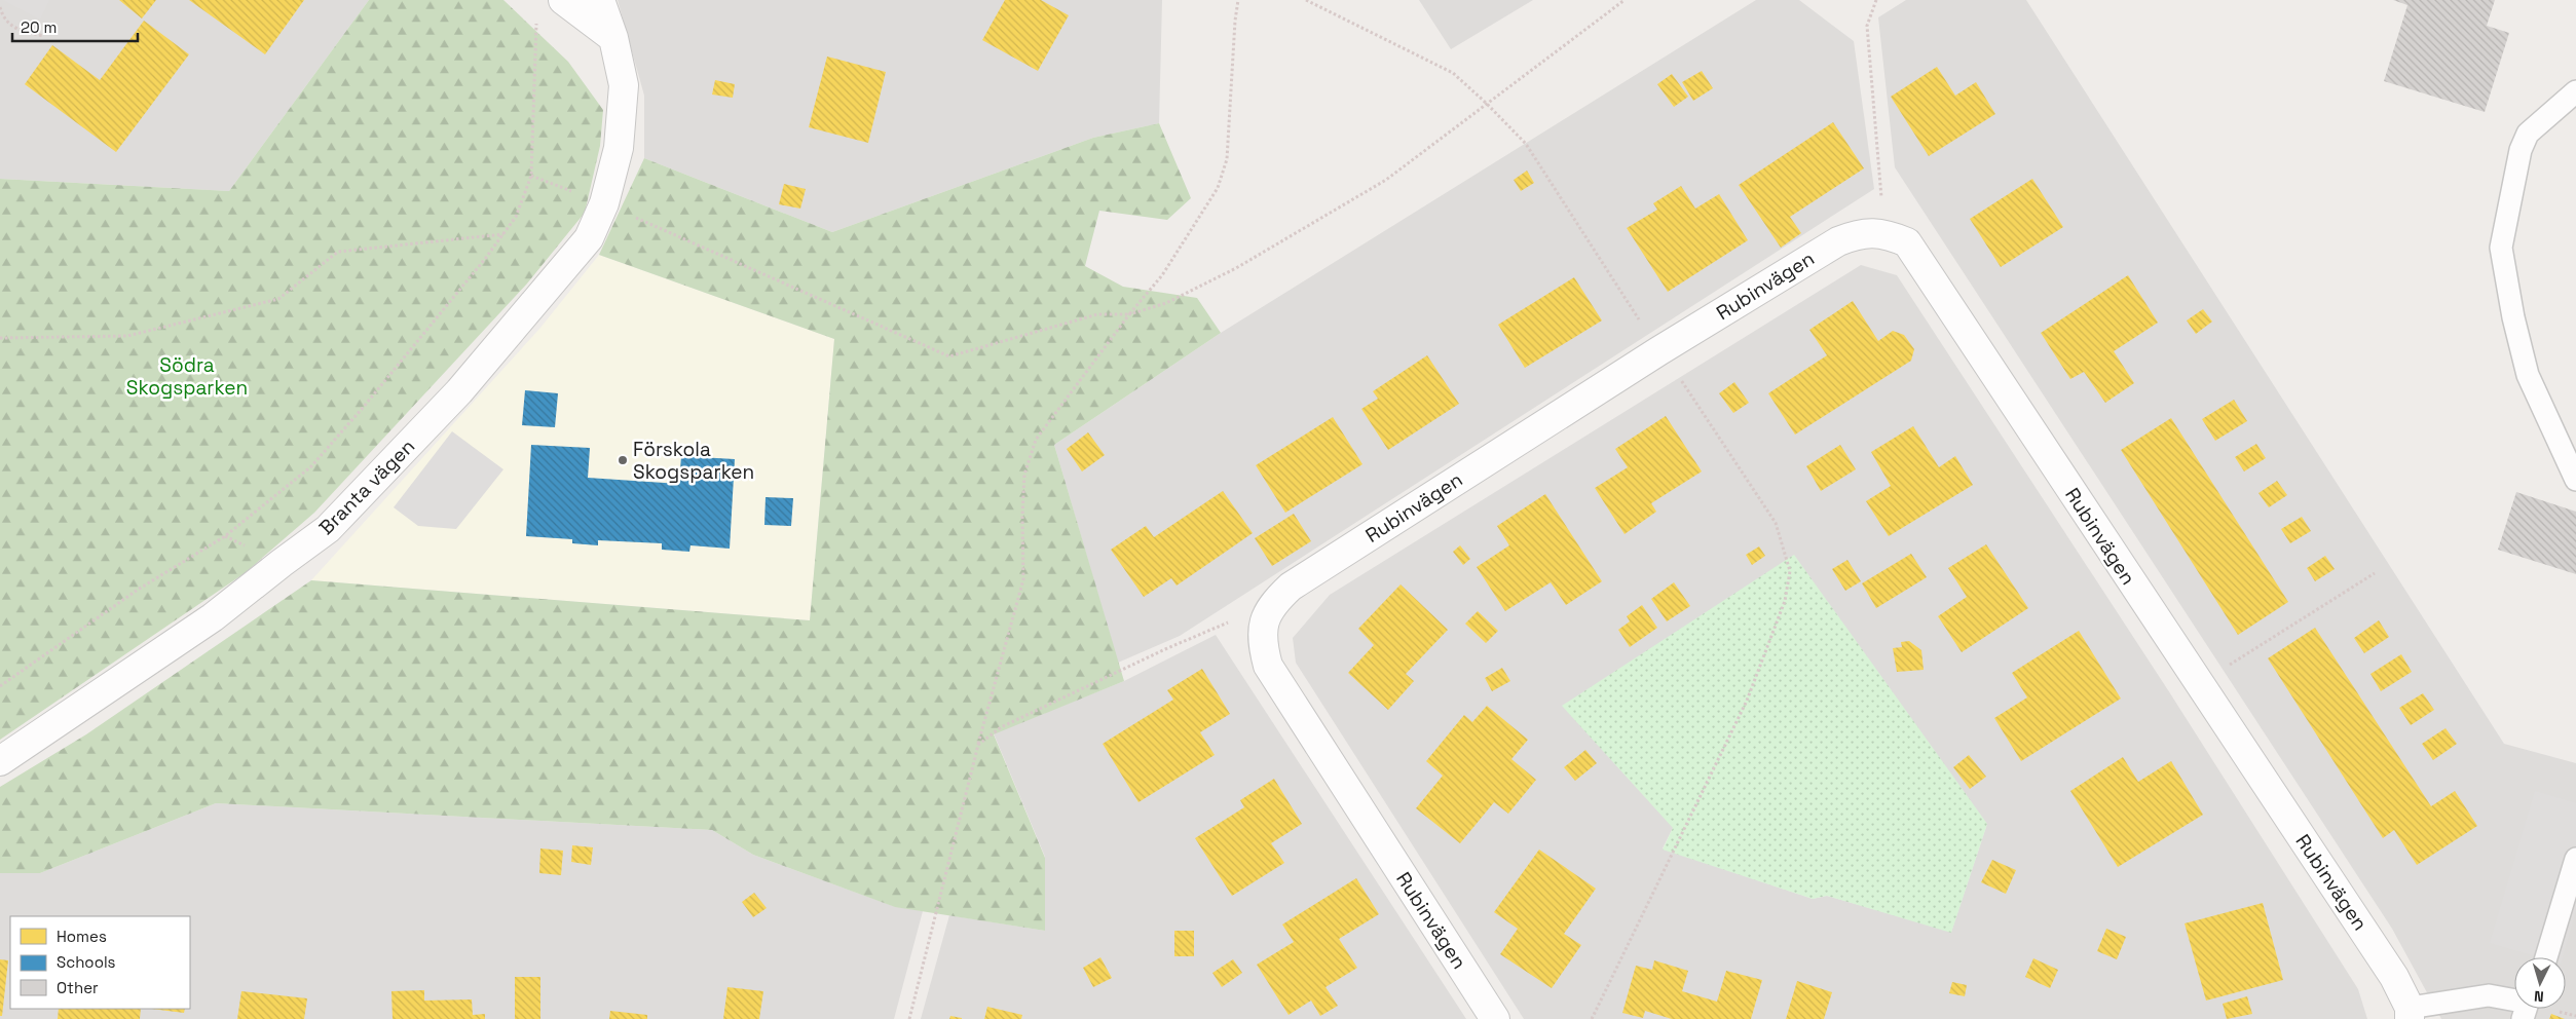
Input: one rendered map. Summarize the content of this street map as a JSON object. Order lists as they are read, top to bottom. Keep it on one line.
{"streets":{"street":["Rubinvägen","Branta vägen"]},"parks":["Södra Skogsparken"],"places":["Förskola Skogsparken"],"legend":["Homes","Schools","Other"],"scale_bar":"20 m","north":"bottom"}
